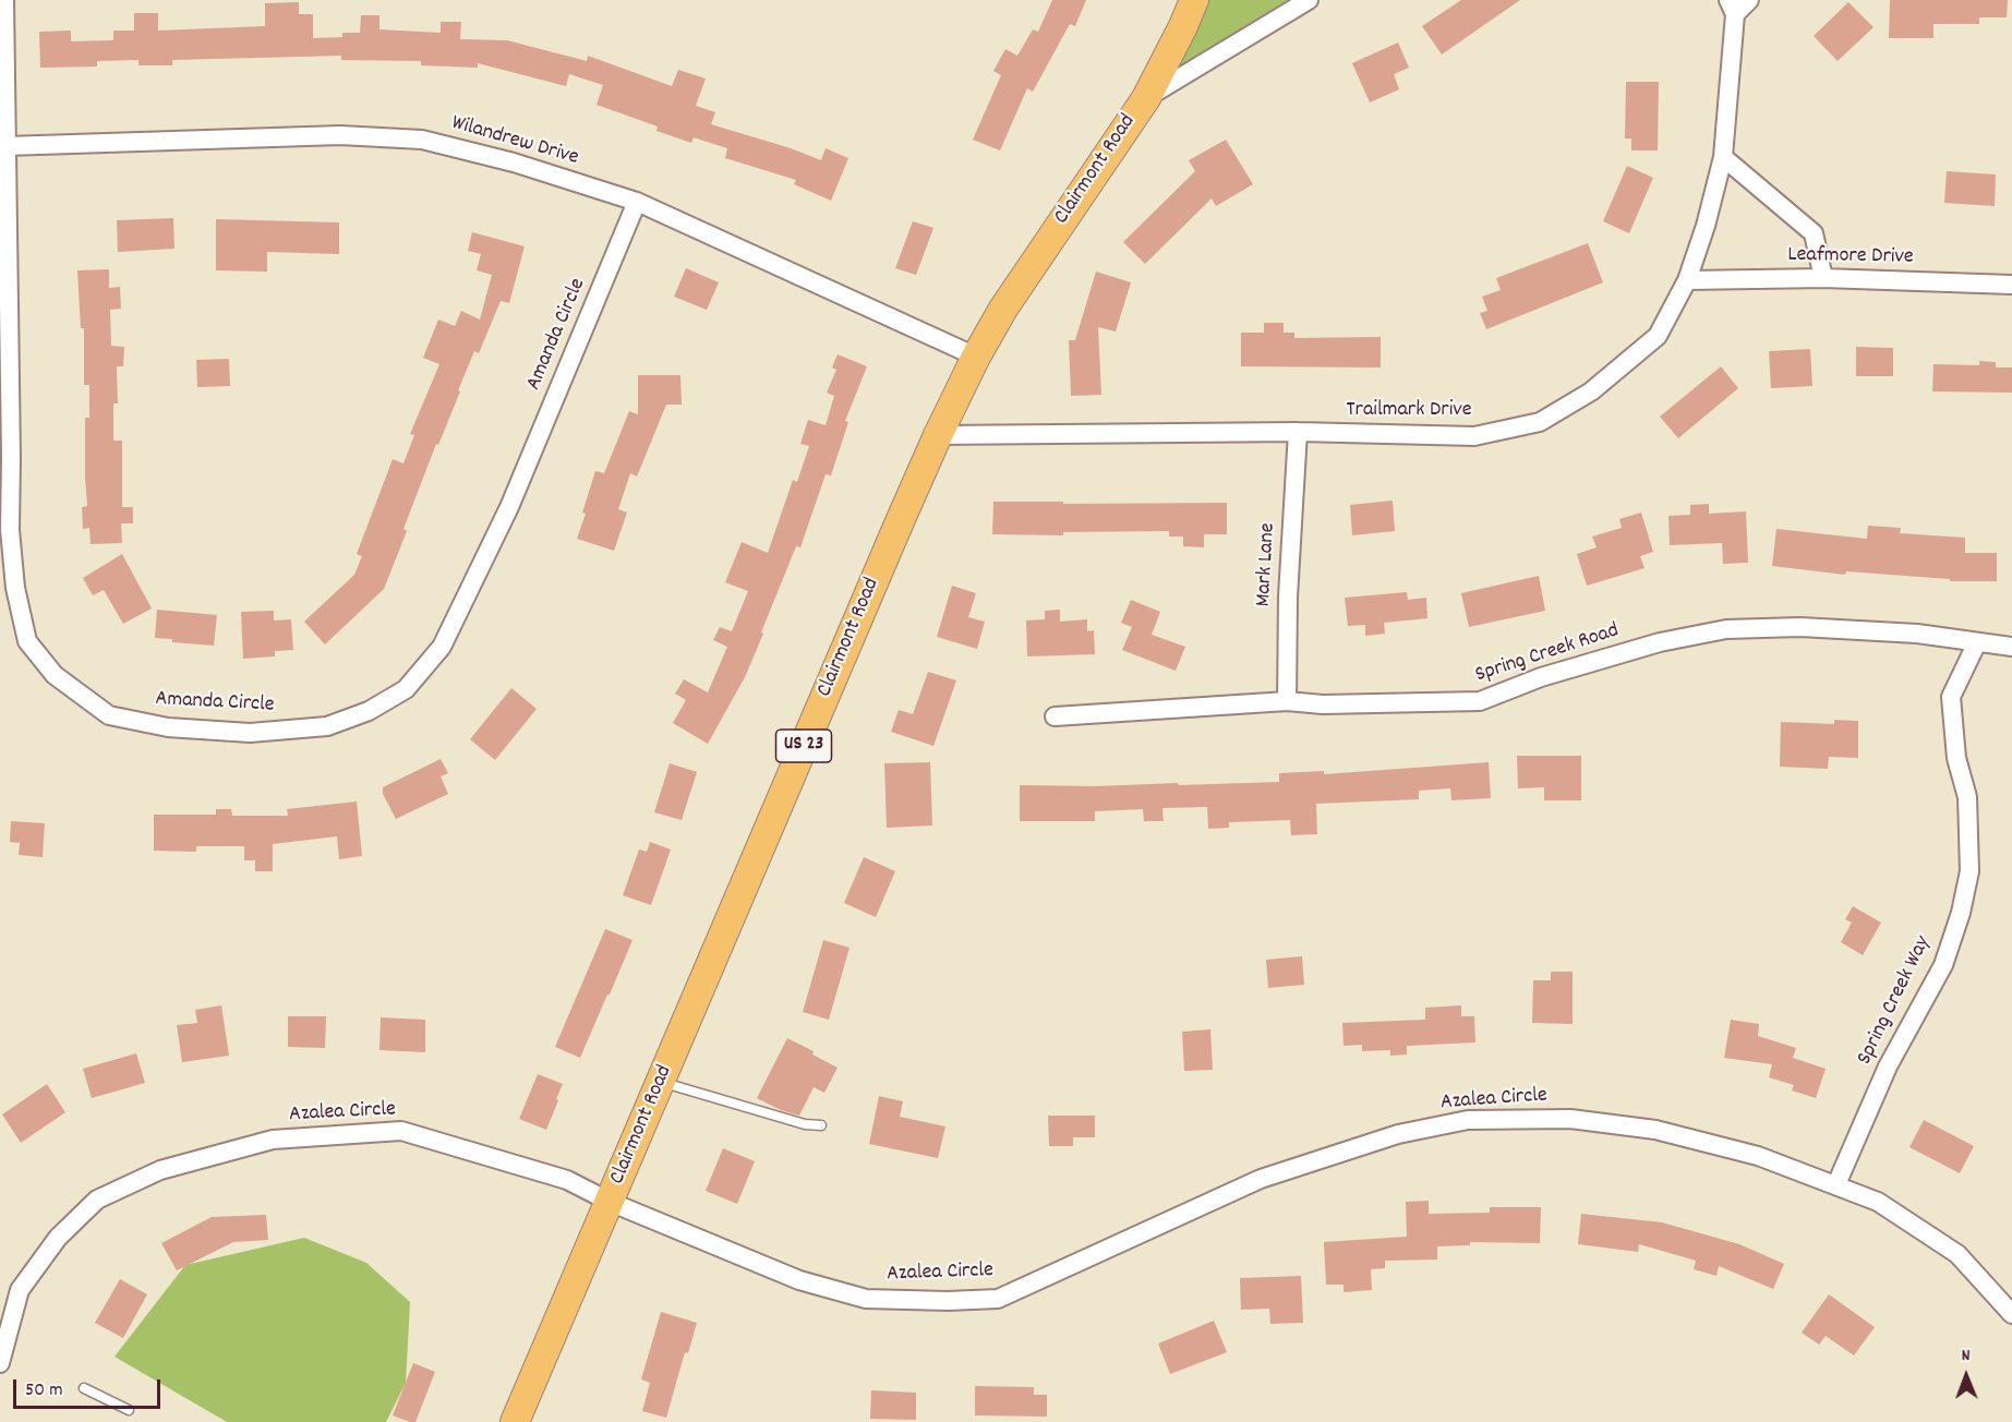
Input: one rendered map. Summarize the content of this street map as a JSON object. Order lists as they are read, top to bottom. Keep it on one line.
{"streets":{"main road":["Clairmont Road","US 23"],"street":["Wilandrew Drive","Leafmore Drive","Amanda Circle","Trailmark Drive","Mark Lane","Spring Creek Road","Spring Creek Way","Azalea Circle"]},"crossings":[["Wilandrew Drive","Clairmont Road"],["Wilandrew Drive","Amanda Circle"],["Clairmont Road","Trailmark Drive"],["Clairmont Road","US 23"],["Clairmont Road","Azalea Circle"],["Leafmore Drive","Trailmark Drive"],["Trailmark Drive","Mark Lane"],["Mark Lane","Spring Creek Road"],["Spring Creek Road","Spring Creek Way"],["Spring Creek Way","Azalea Circle"]],"scale_bar":"50 m","north":"top"}
